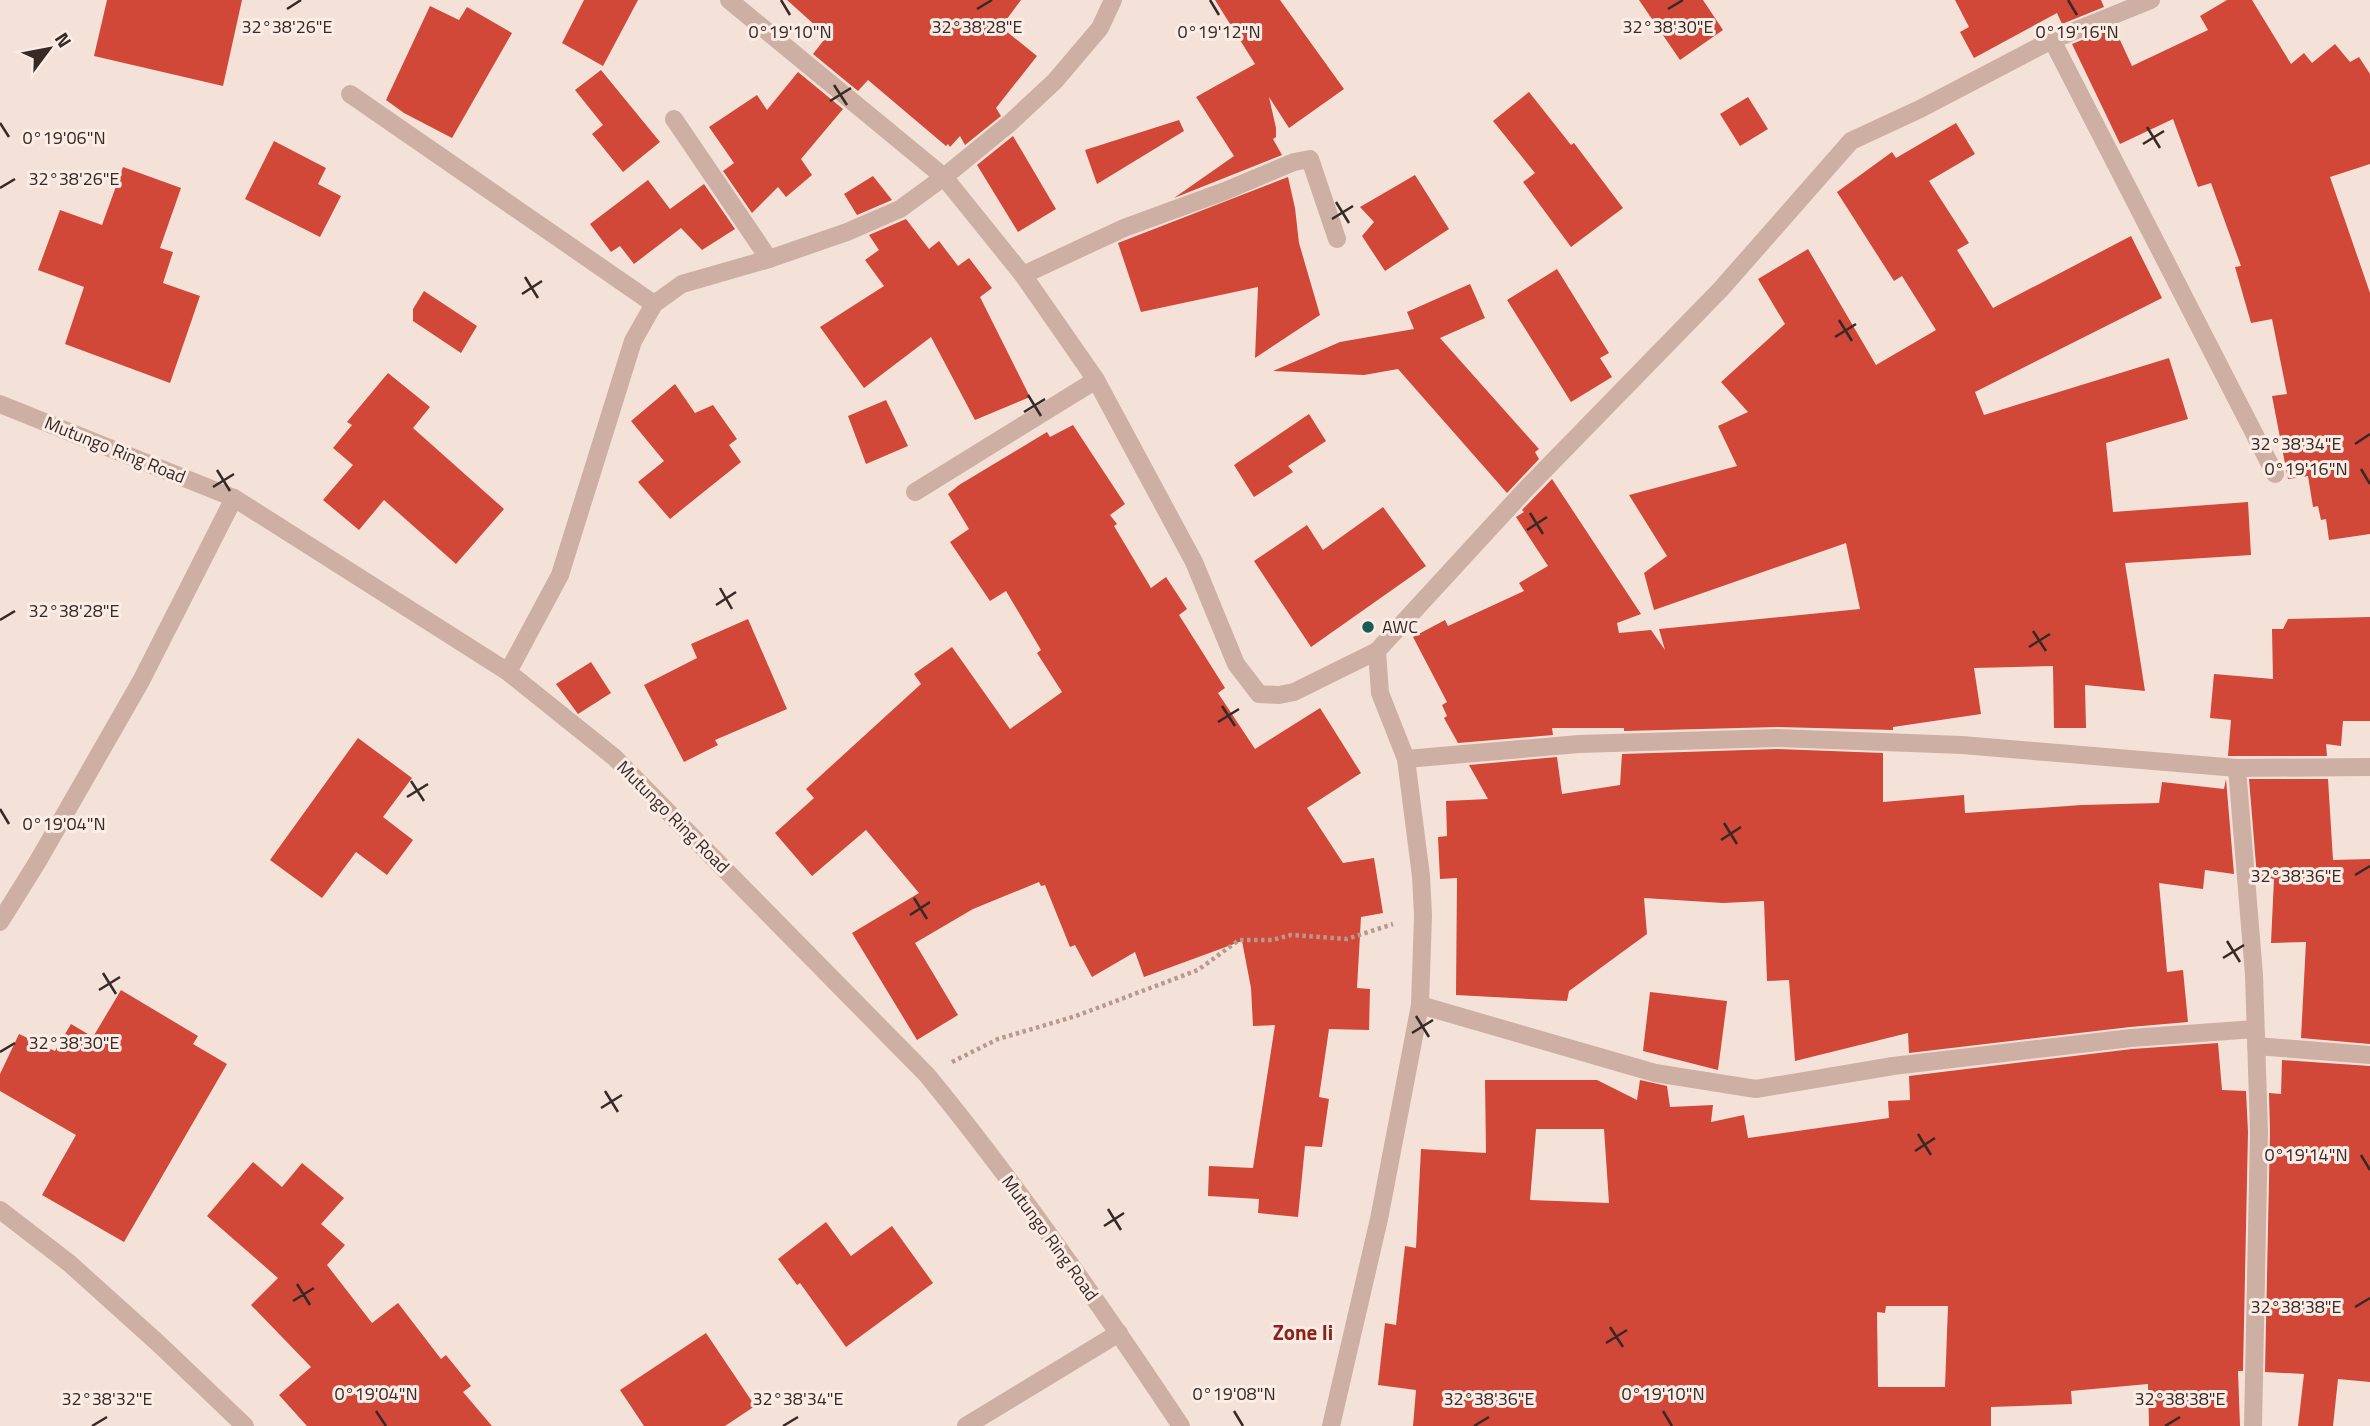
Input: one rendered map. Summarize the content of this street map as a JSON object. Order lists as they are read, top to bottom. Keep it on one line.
{"streets":{"street":["Mutungo Ring Road"]},"districts":["Zone Ii"],"places":["AWC"],"north":"top right","coordinates":["32°38'26\"E","32°38'28\"E","32°38'30\"E","0°19'16\"N","0°19'10\"N","0°19'12\"N","0°19'06\"N","32°38'34\"E","0°19'04\"N","32°38'36\"E","0°19'14\"N","32°38'38\"E","0°19'08\"N","32°38'32\"E"]}
